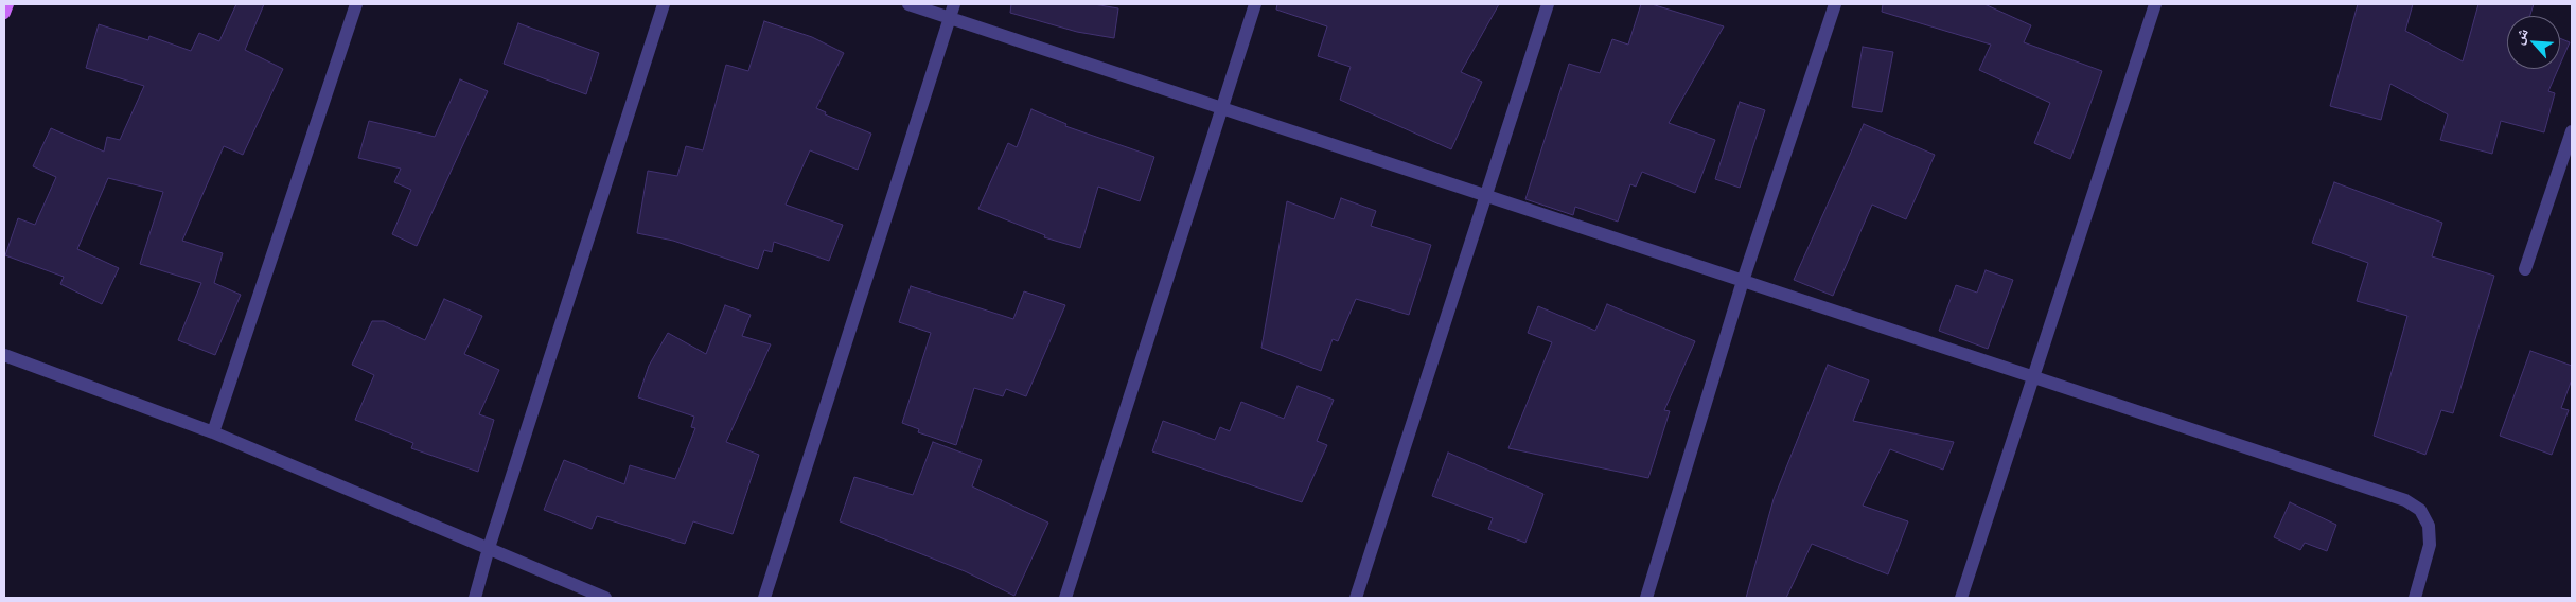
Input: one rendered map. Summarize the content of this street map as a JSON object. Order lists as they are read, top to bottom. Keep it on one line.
{"north":"top left"}
